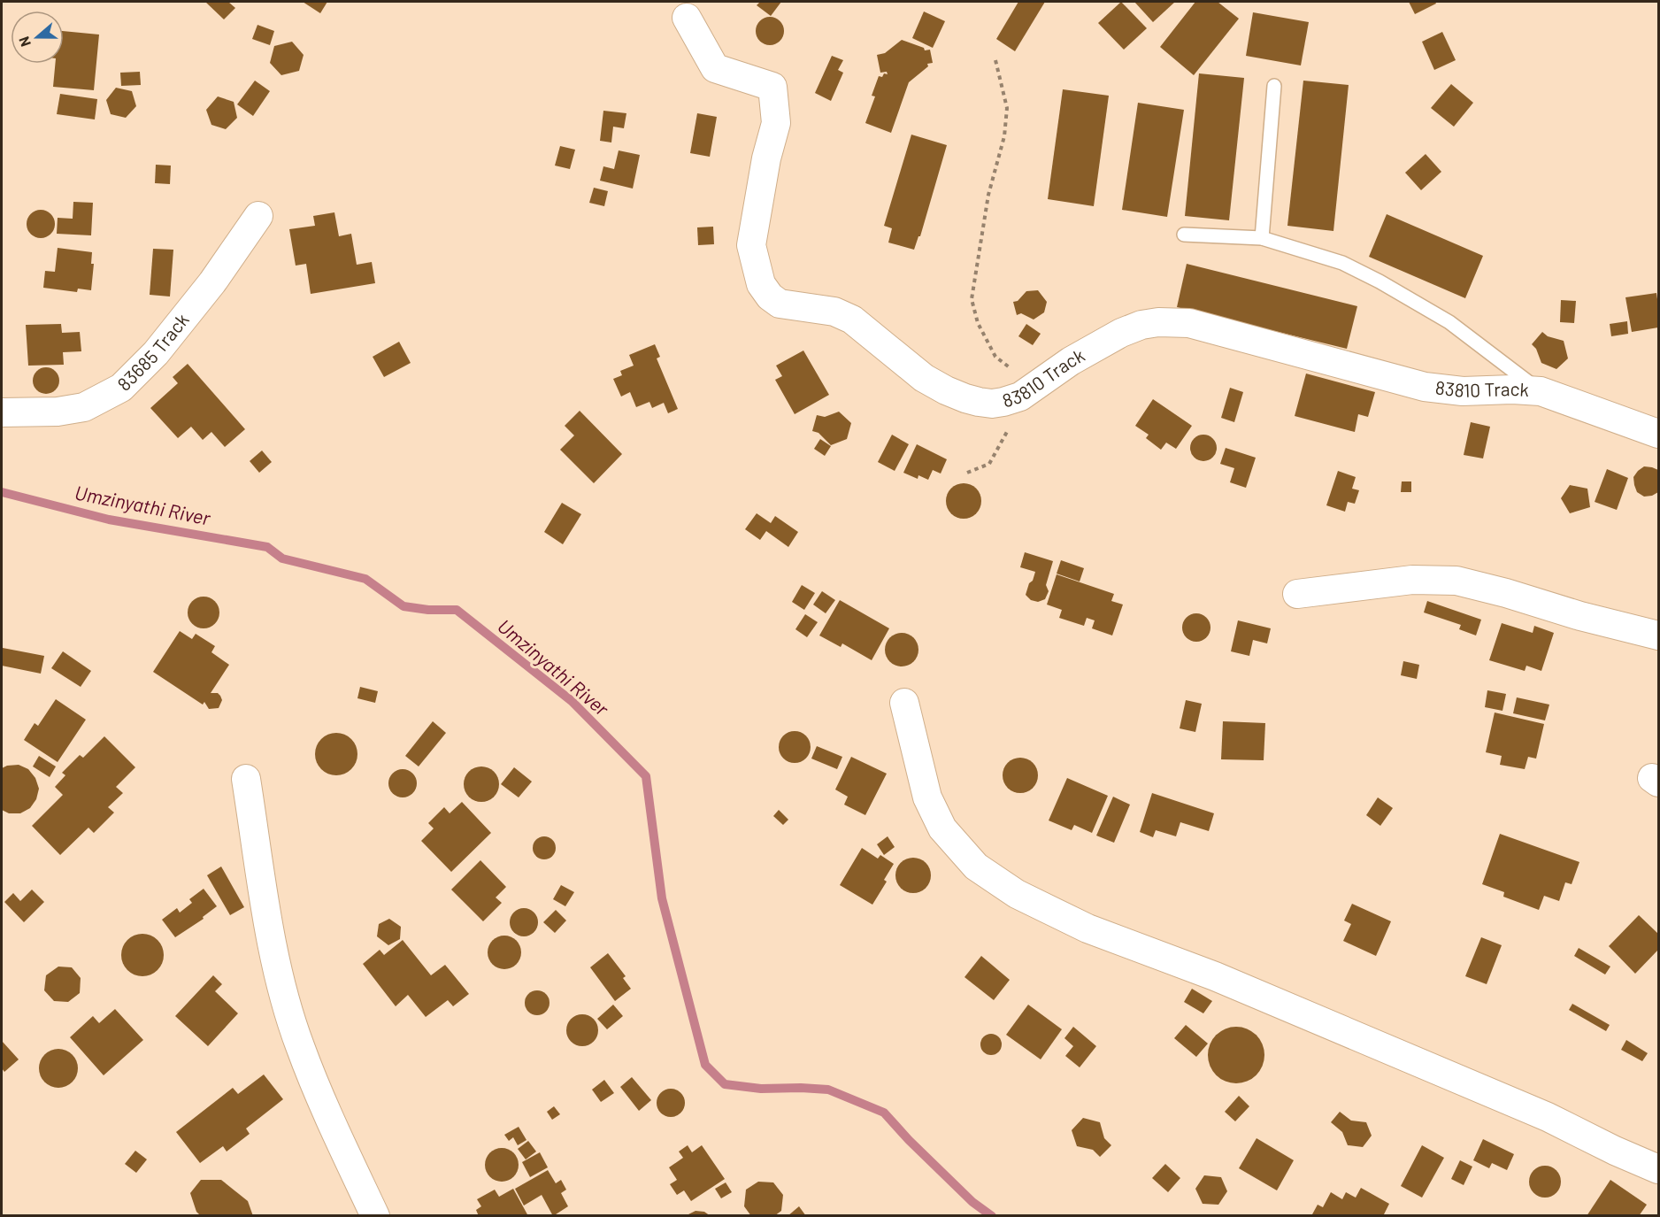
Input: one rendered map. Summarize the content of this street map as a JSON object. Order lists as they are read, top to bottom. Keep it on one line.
{"streets":{"street":["83685 Track","83810 Track"]},"water":["Umzinyathi River"],"north":"left"}
